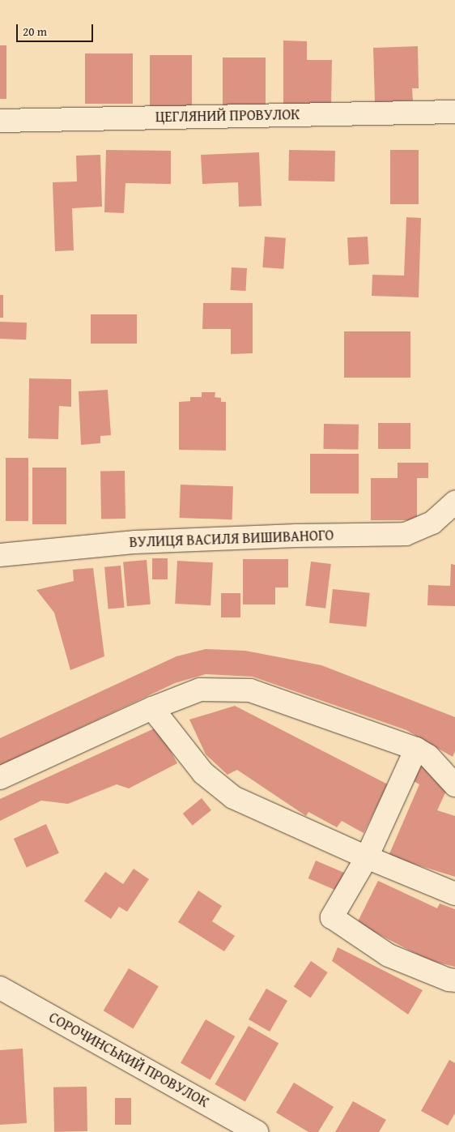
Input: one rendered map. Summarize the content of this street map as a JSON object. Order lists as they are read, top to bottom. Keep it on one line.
{"streets":{"street":["ЦЕГЛЯНИЙ ПРОВУЛОК","ВУЛИЦЯ ВАСИЛЯ ВИШИВАНОГО","СОРОЧИНСЬКИЙ ПРОВУЛОК"]},"scale_bar":"20 m"}
